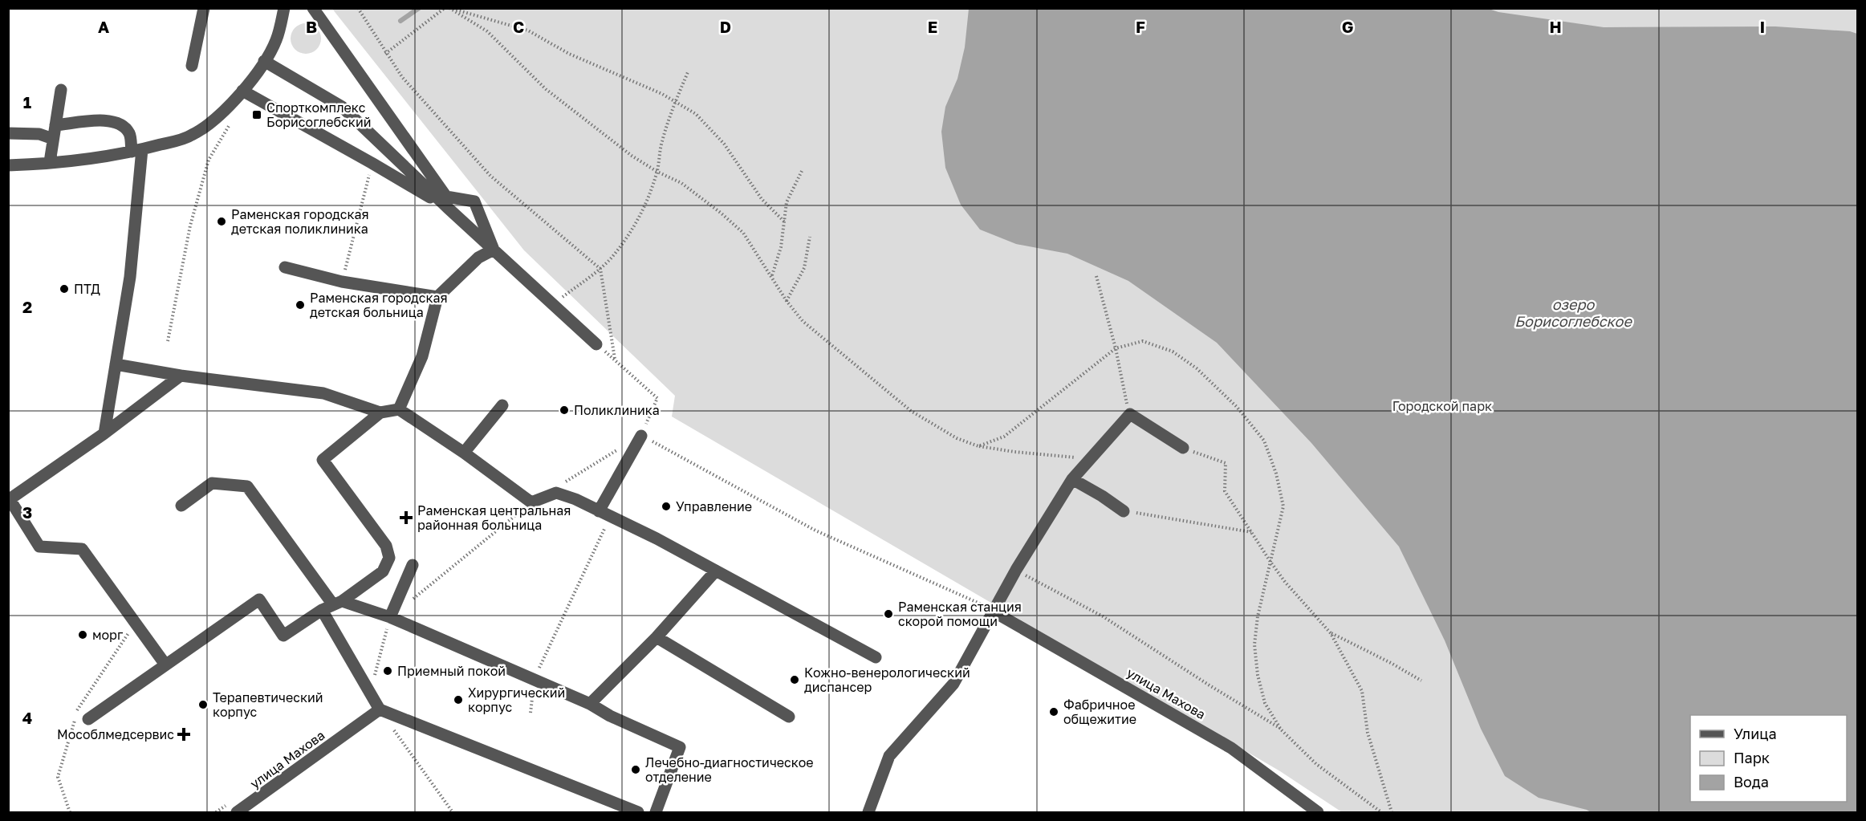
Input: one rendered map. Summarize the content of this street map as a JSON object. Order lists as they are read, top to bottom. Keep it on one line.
{"streets":{"street":["улица Махова"]},"water":["озеро Борисоглебское"],"parks":["Городской парк"],"places":{"transit":["Спорткомплекс Борисоглебский"],"other":["Раменская городская детская поликлиника","ПТД","Раменская городская детская больница","Поликлиника","Управление","Раменская станция скорой помощи","морг","Приемный покой","Кожно-венерологический диспансер","Хирургический корпус","Терапевтический корпус","Фабричное общежитие","Лечебно-диагностическое отделение"],"health":["Раменская центральная районная больница","Мособлмедсервис"]},"legend":["Улица","Парк","Вода"],"grid":{"columns":["A","B","C","D","E","F","G","H","I"],"rows":["1","2","3","4"]}}
